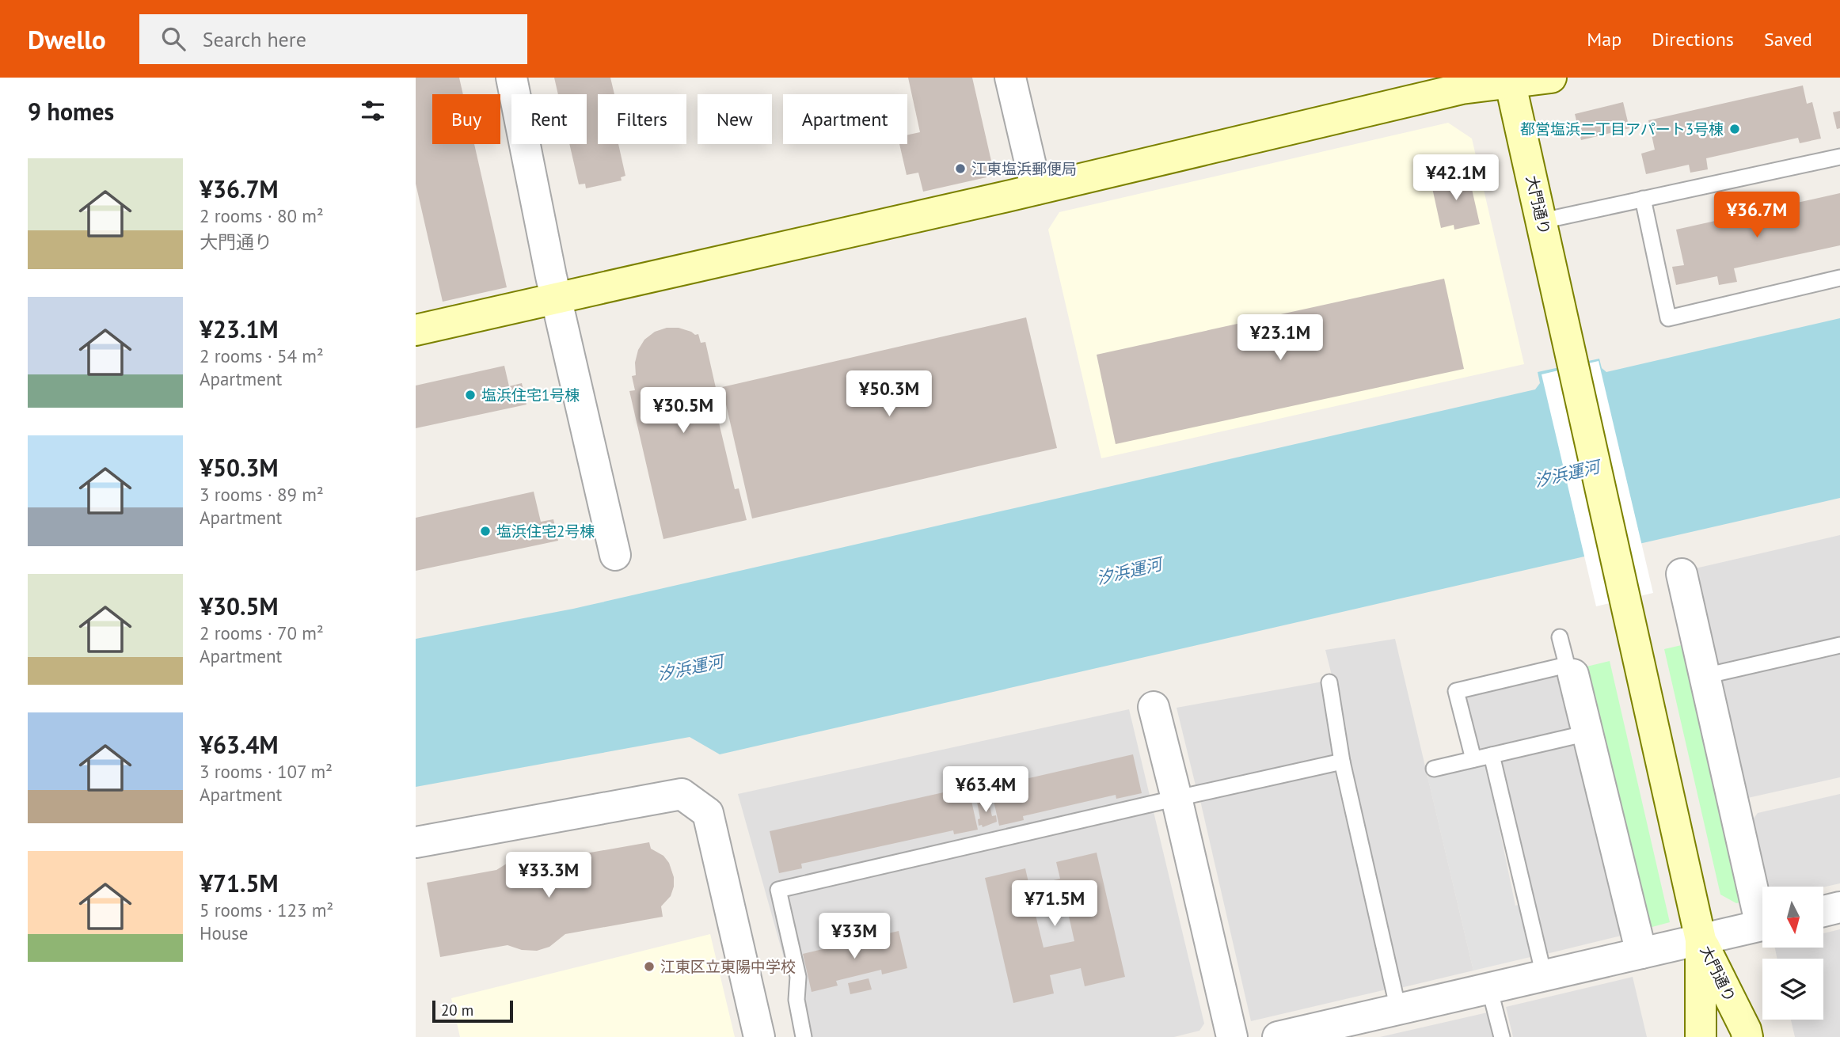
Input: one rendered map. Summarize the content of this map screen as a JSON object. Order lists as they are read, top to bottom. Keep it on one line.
{"streets":{"street":["大門通り"]},"water":["汐浜運河"],"places":["都営塩浜二丁目アパート3号棟","江東塩浜郵便局","塩浜住宅1号棟","塩浜住宅2号棟","江東区立東陽中学校"],"scale_bar":"20 m","north":"bottom","page":{"header":"Dwello","search":"Search here","nav":["Map","Directions","Saved"],"heading":"9 homes","chip":["Buy","Rent","Filters","New","Apartment"],"list":[{"name":"¥36.7M","note":"2 rooms · 80 m² · 大門通り"},{"name":"¥23.1M","note":"2 rooms · 54 m² · Apartment"},{"name":"¥50.3M","note":"3 rooms · 89 m² · Apartment"},{"name":"¥30.5M","note":"2 rooms · 70 m² · Apartment"},{"name":"¥63.4M","note":"3 rooms · 107 m² · Apartment"},{"name":"¥71.5M","note":"5 rooms · 123 m² · House"}],"price":["¥42.1M","¥36.7M","¥23.1M","¥50.3M","¥30.5M","¥63.4M","¥33.3M","¥71.5M","¥33M"],"scale":"20 m"}}
